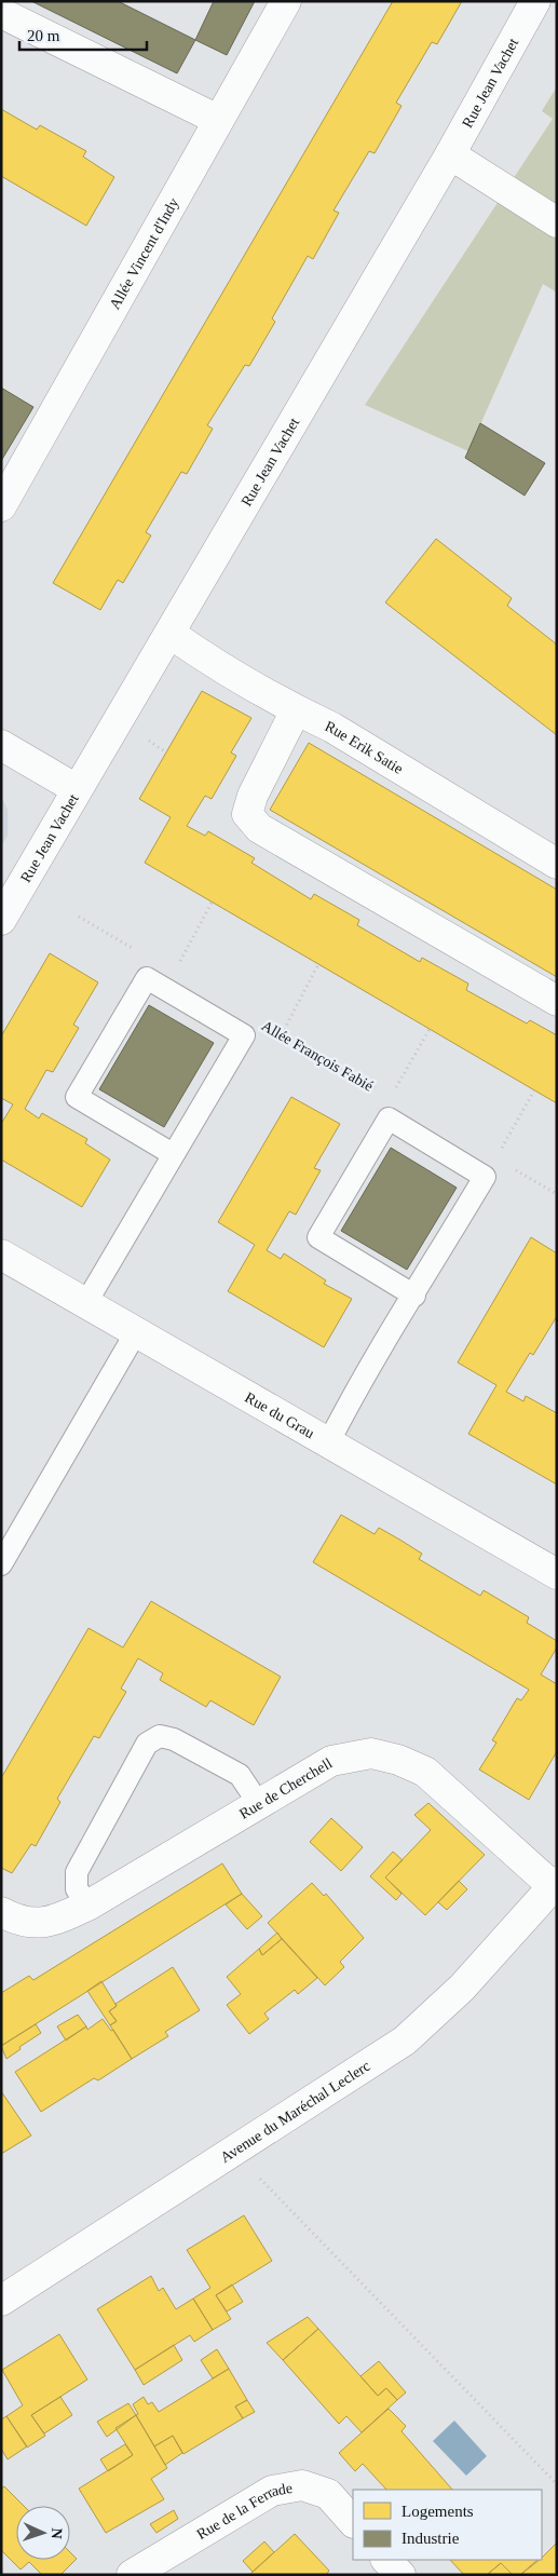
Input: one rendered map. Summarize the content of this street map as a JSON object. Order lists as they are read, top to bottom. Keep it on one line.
{"streets":{"street":["Rue Jean Vachet","Allée Vincent d'Indy","Rue Erik Satie","Rue du Grau","Rue de Cherchell","Avenue du Maréchal Leclerc","Rue de la Ferrade"],"path":["Allée François Fabié"]},"crossings":[["Rue Jean Vachet","Rue Erik Satie"],["Rue de Cherchell","Avenue du Maréchal Leclerc"]],"legend":["Logements","Industrie"],"scale_bar":"20 m","north":"right"}
